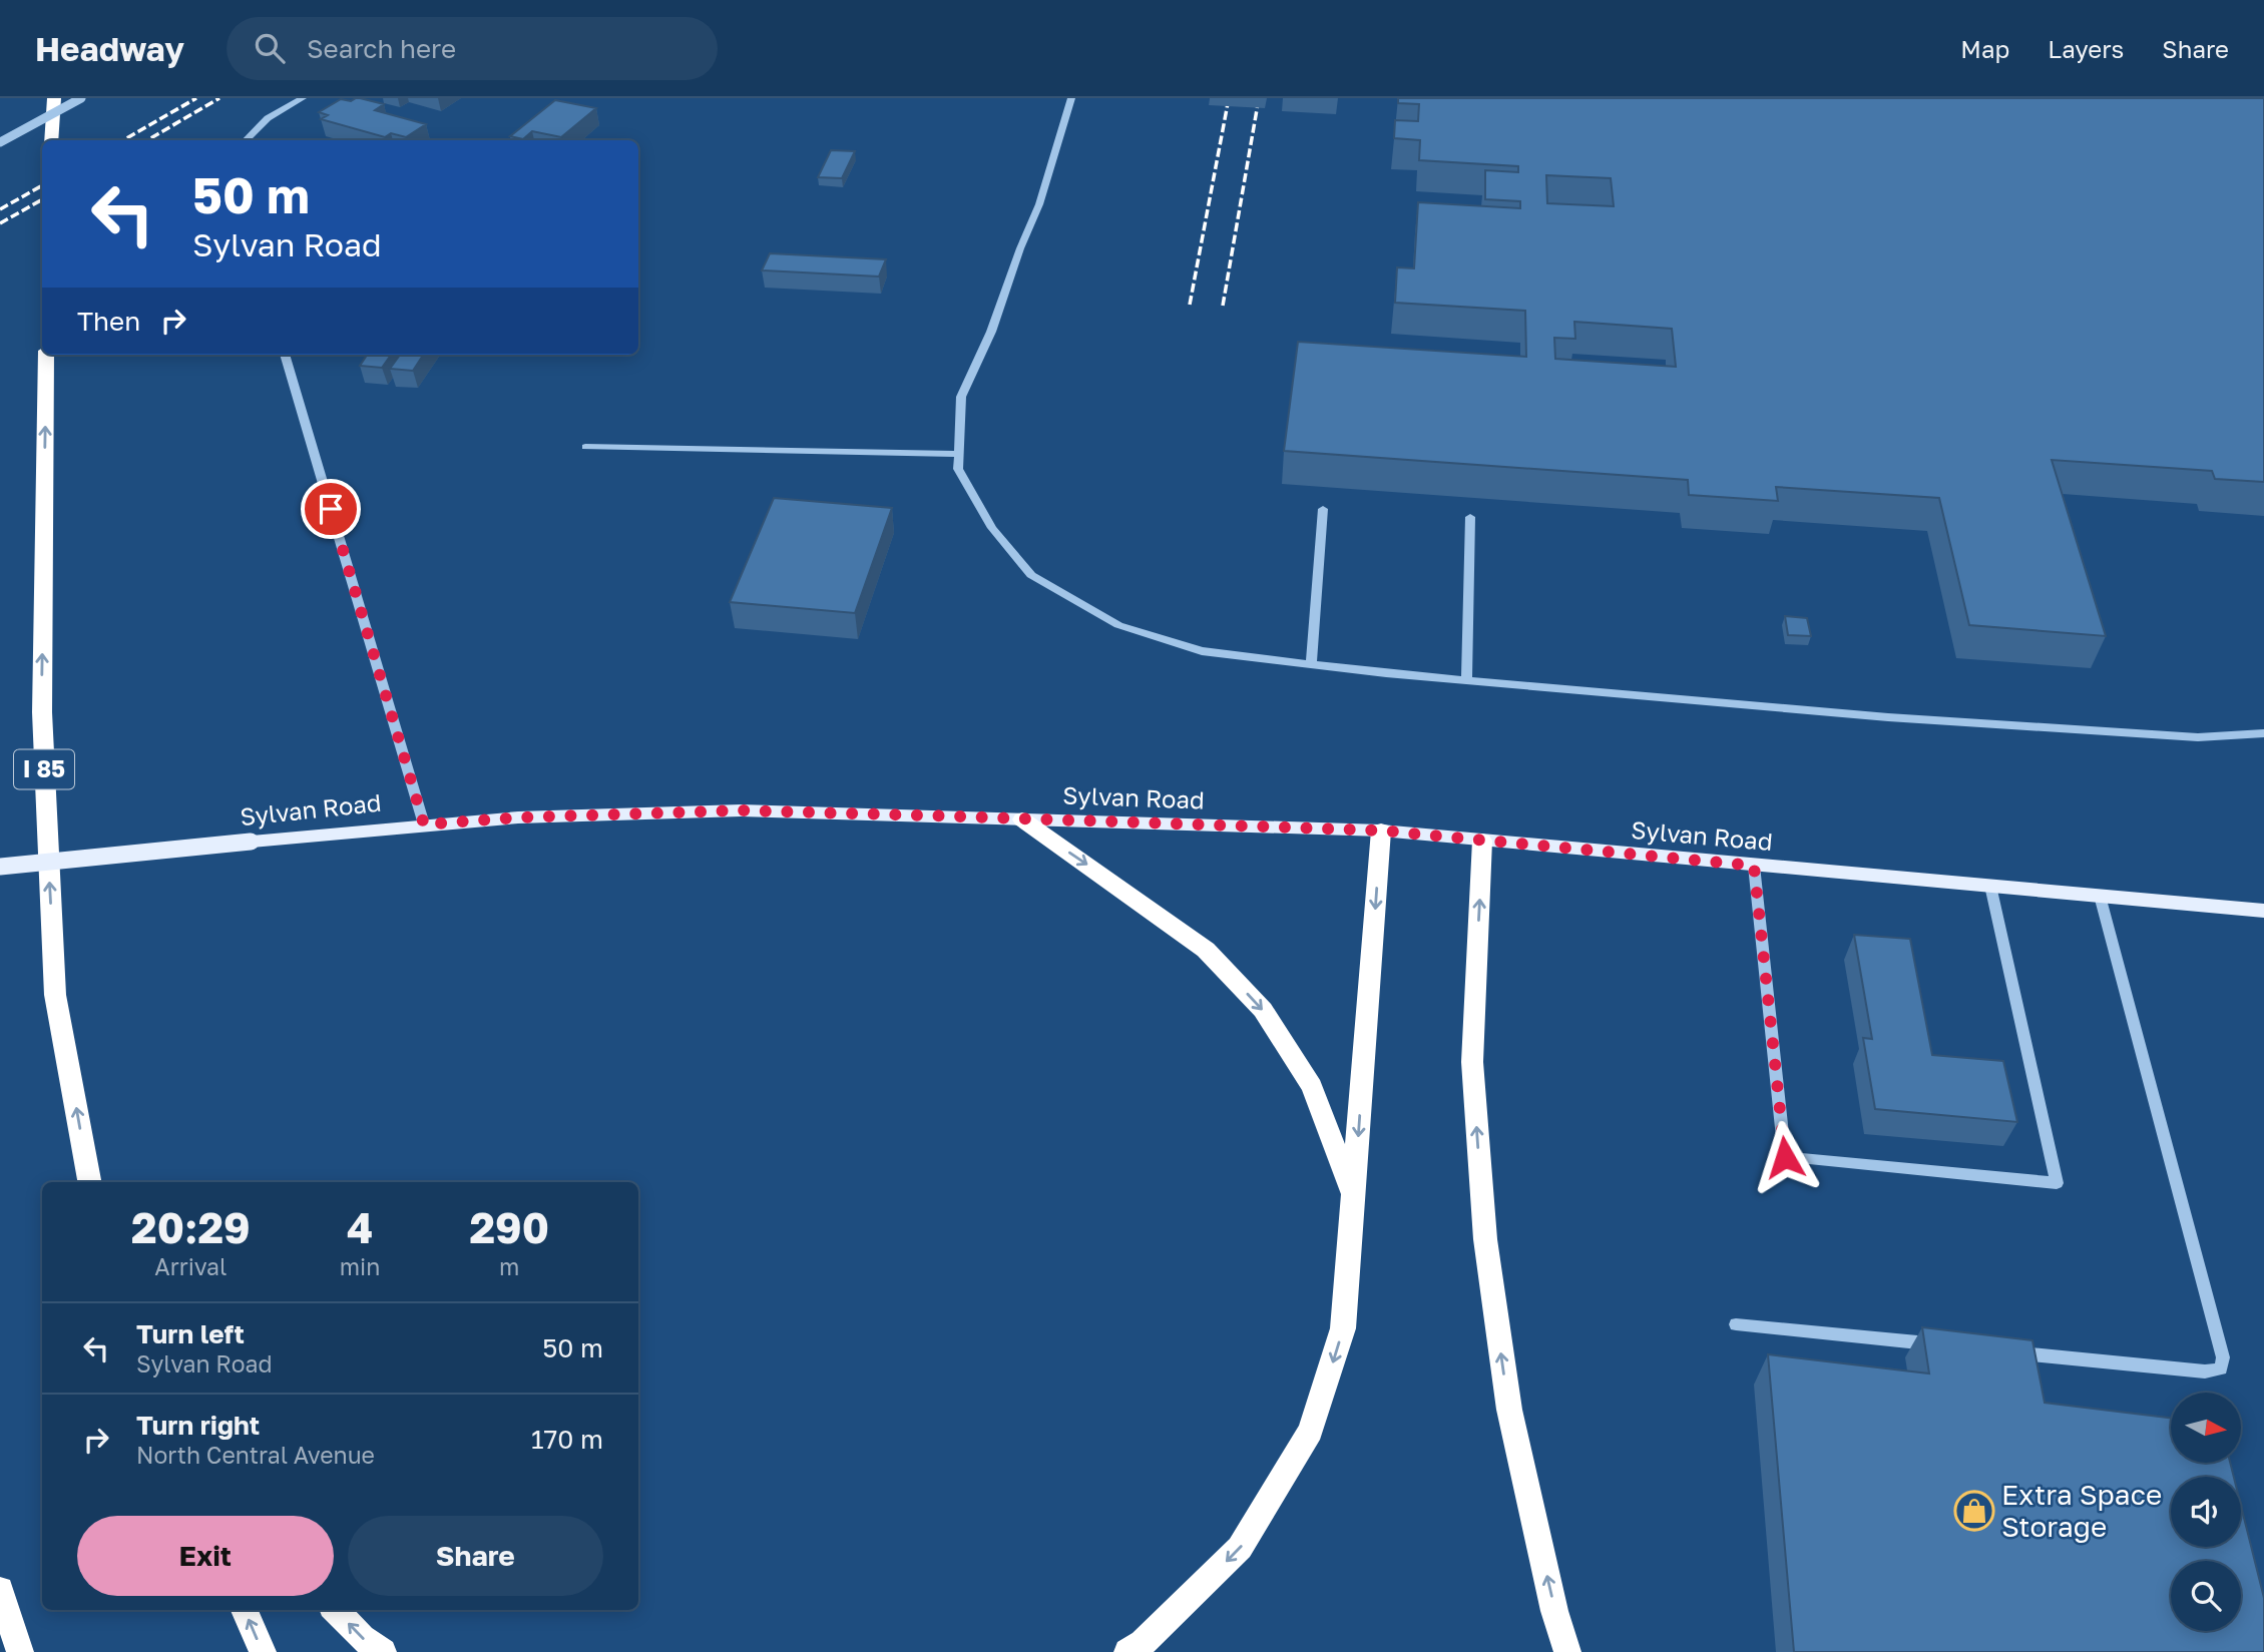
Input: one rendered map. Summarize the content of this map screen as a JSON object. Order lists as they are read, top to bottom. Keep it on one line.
{"streets":{"highway":["I 85"],"main road":["Sylvan Road"]},"places":{"shop":["Extra Space Storage"]},"north":"right","page":{"header":"Headway","search":"Search here","nav":["Map","Layers","Share"],"turn":["50 m","Sylvan Road"],"then":"Then","eta":["20:29","Arrival","4","min","290","m"],"list":[{"name":"Turn left","note":"Sylvan Road","value":"50 m"},{"name":"Turn right","note":"North Central Avenue","value":"170 m"}],"buttons":["Exit","Share"]}}
